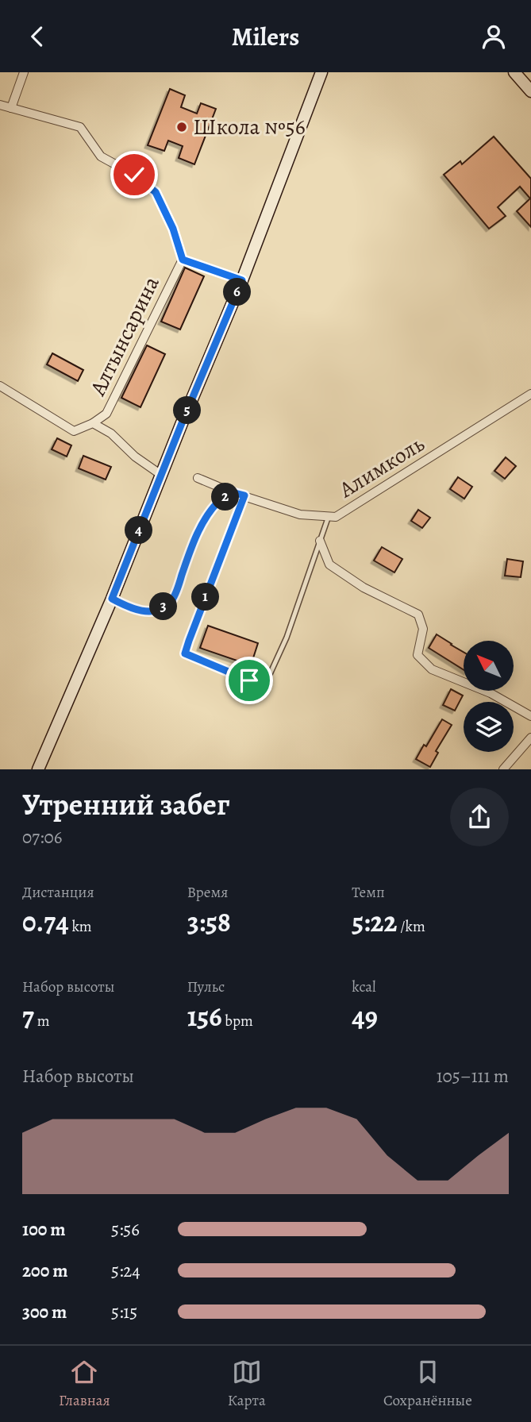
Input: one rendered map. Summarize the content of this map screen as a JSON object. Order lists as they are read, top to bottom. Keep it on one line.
{"streets":{"street":["Алтынсарина","Алимколь"]},"places":["Школа №56"],"north":"top left","page":{"header":"Milers","pins":["6","5","2","4","1","3"],"heading":["Утренний забег","07:06"],"stats":[["Дистанция","0.74 km"],["Время","3:58"],["Темп","5:22 /km"],["Набор высоты","7 m"],["Пульс","156 bpm"],["kcal","49"]],"chart":["Набор высоты","105–111 m"],"list":[{"name":"100 m","note":"5:56"},{"name":"200 m","note":"5:24"},{"name":"300 m","note":"5:15"}],"tabs":["Главная","Карта","Сохранённые"]}}
